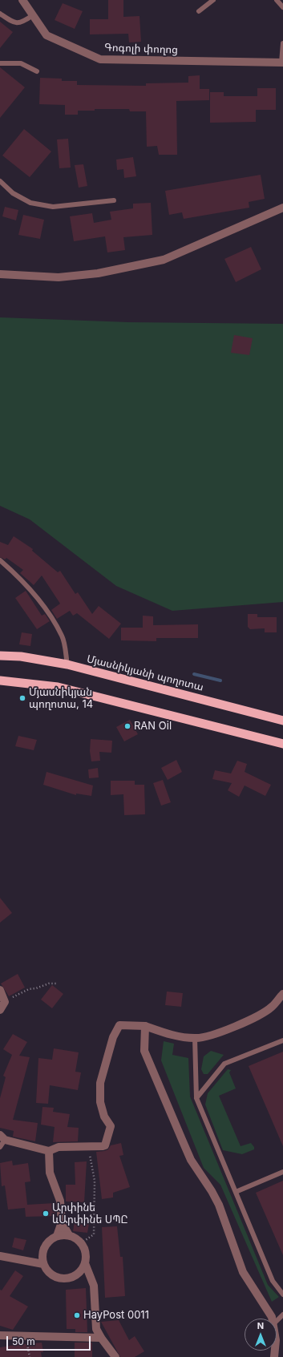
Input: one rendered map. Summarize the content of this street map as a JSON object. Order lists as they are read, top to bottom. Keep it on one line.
{"streets":{"highway":["Մյասնիկյանի պողոտա"],"street":["Գոգոլի փողոց"]},"places":["Մյասնիկյան պողոտա, 14","RAN Oil","Արփինե ևԱրփինե ՍՊԸ","HayPost 0011"],"scale_bar":"50 m","north":"top"}
